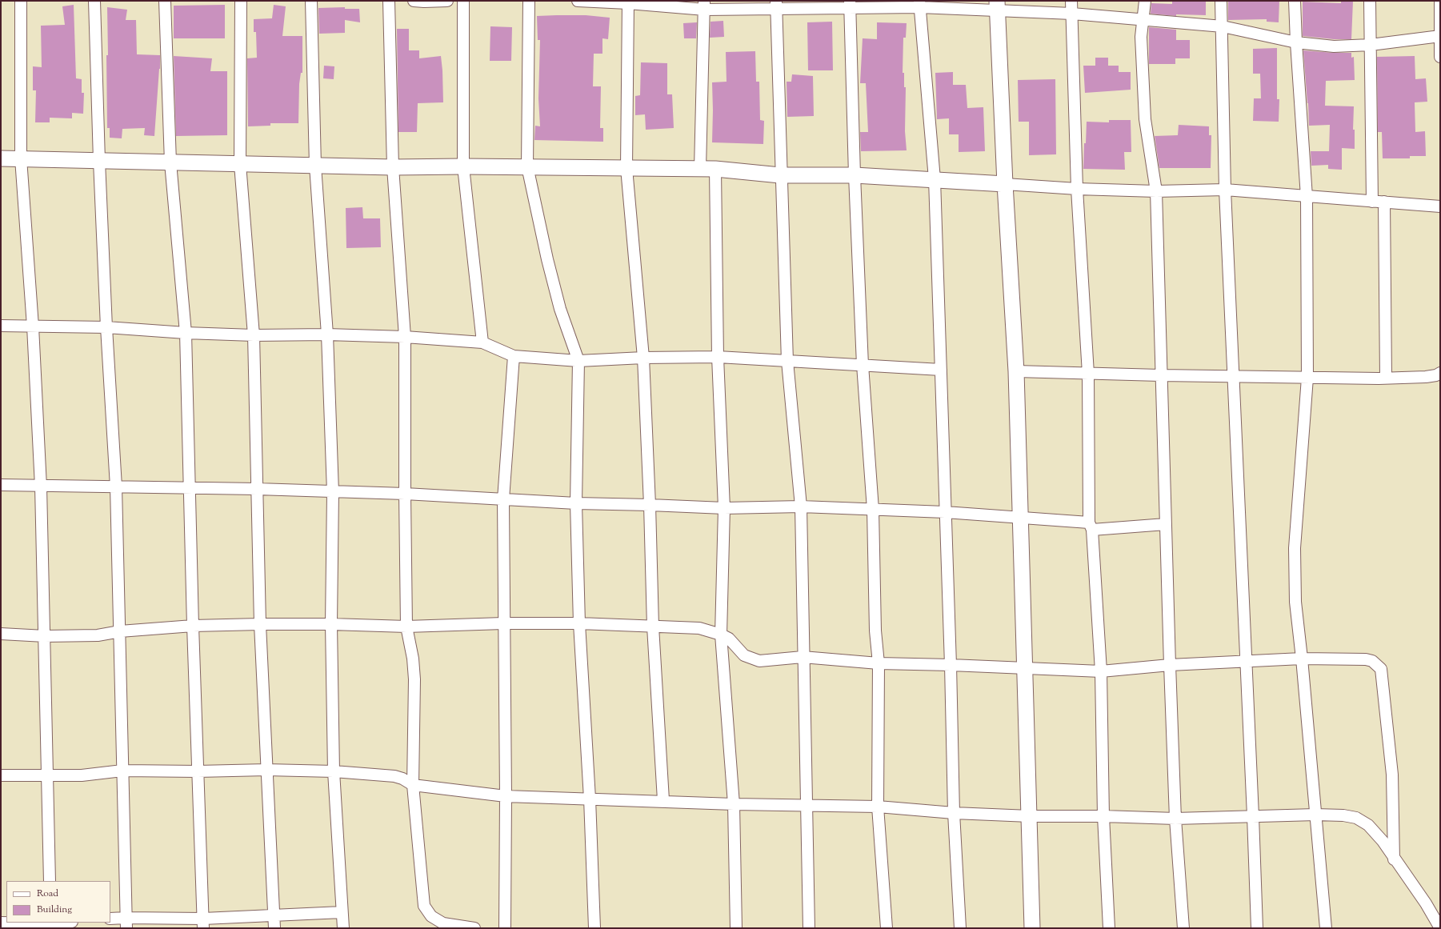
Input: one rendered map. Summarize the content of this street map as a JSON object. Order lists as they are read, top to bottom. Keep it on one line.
{"legend":["Road","Building"]}
